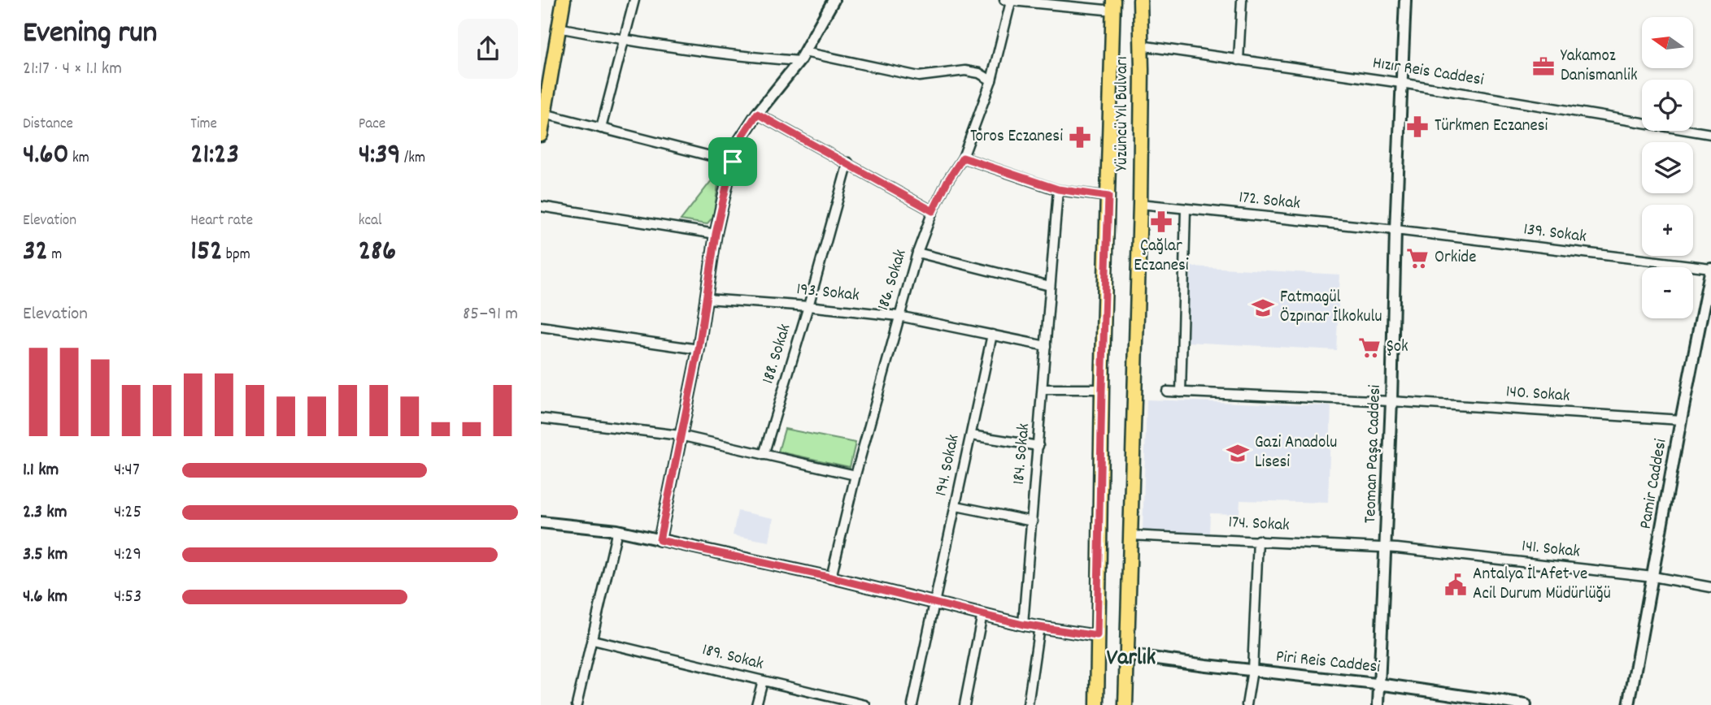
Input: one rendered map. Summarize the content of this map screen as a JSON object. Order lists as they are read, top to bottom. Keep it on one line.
{"streets":{"main road":["Yüzüncü Yıl Bulvarı"],"street":["Hızır Reis Caddesi","172. Sokak","139. Sokak","186. Sokak","193. Sokak","188. Sokak","140. Sokak","184. Sokak","Teoman Paşa Caddesi","194. Sokak","Pamir Caddesi","174. Sokak","141. Sokak","189. Sokak","Piri Reis Caddesi"]},"crossings":[["Hızır Reis Caddesi","Yüzüncü Yıl Bulvarı"],["Hızır Reis Caddesi","Teoman Paşa Caddesi"],["Yüzüncü Yıl Bulvarı","172. Sokak"],["Yüzüncü Yıl Bulvarı","174. Sokak"],["Yüzüncü Yıl Bulvarı","Piri Reis Caddesi"],["172. Sokak","139. Sokak"],["172. Sokak","Teoman Paşa Caddesi"],["139. Sokak","Teoman Paşa Caddesi"],["139. Sokak","Pamir Caddesi"],["186. Sokak","193. Sokak"],["193. Sokak","188. Sokak"],["193. Sokak","184. Sokak"],["193. Sokak","194. Sokak"],["140. Sokak","Teoman Paşa Caddesi"],["140. Sokak","Pamir Caddesi"],["Teoman Paşa Caddesi","174. Sokak"],["Teoman Paşa Caddesi","141. Sokak"],["Teoman Paşa Caddesi","Piri Reis Caddesi"],["Pamir Caddesi","141. Sokak"],["174. Sokak","141. Sokak"]],"districts":["Varlık"],"places":{"office":["Yakamoz Danismanlik"],"pharmacy":["Türkmen Eczanesi","Toros Eczanesi","Çağlar Eczanesi"],"supermarket":["Orkide","Şok"],"school or university":["Fatmagül Özpınar İlkokulu","Gazi Anadolu Lisesi"],"public building":["Antalya İl Afet ve Acil Durum Müdürlüğü"]},"north":"left","page":{"heading":["Evening run","21:17 · 4 × 1.1 km"],"map_buttons":["+","−"],"stats":[["Distance","4.60 km"],["Time","21:23"],["Pace","4:39 /km"],["Elevation","32 m"],["Heart rate","152 bpm"],["kcal","286"]],"chart":["Elevation","85–91 m"],"list":[{"name":"1.1 km","note":"4:47"},{"name":"2.3 km","note":"4:25"},{"name":"3.5 km","note":"4:29"},{"name":"4.6 km","note":"4:53"}]}}
